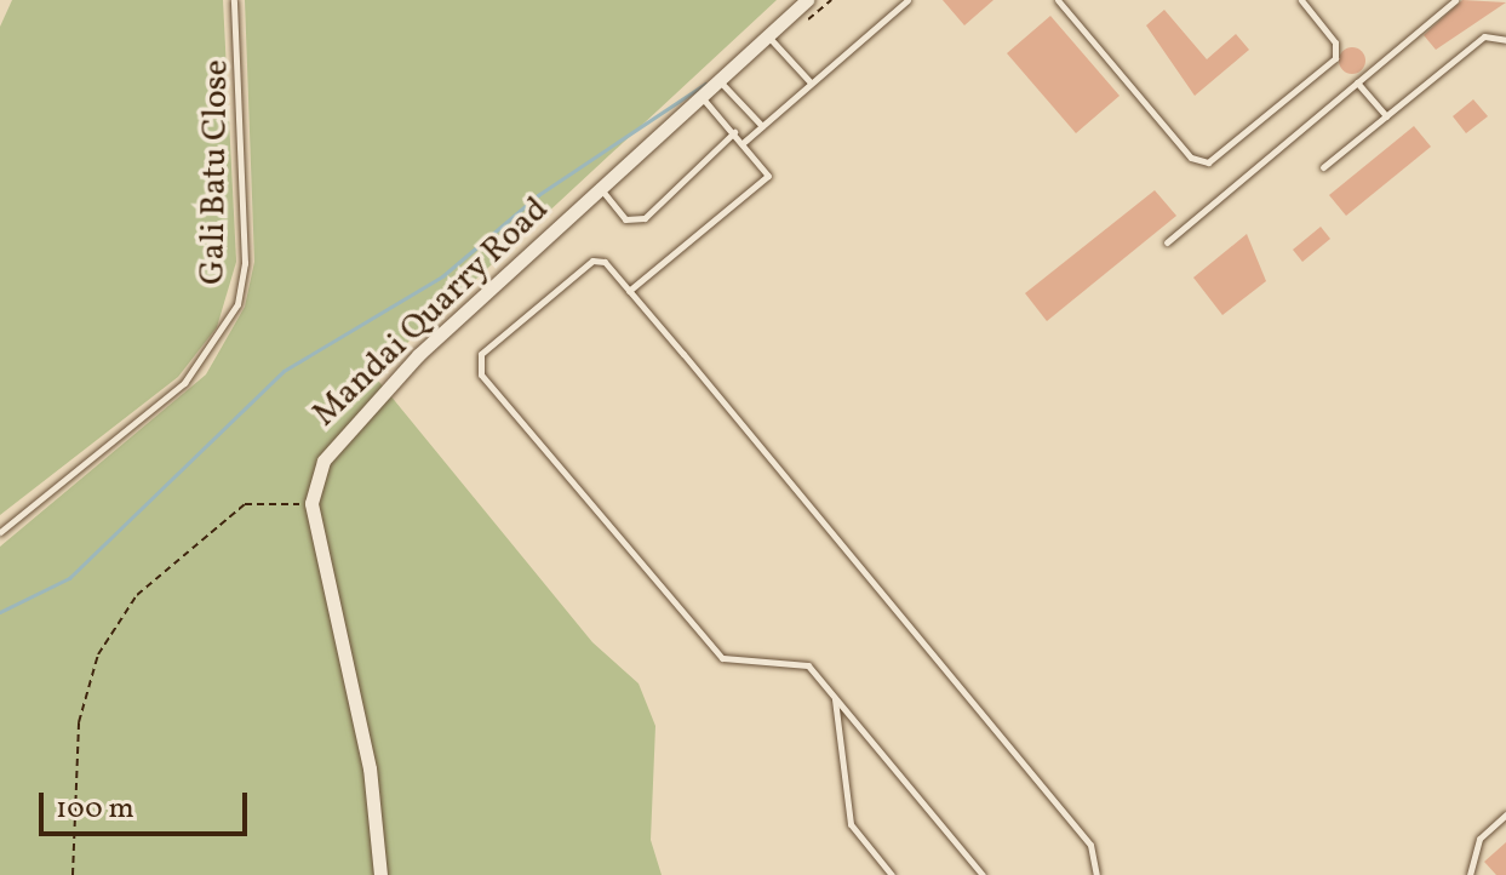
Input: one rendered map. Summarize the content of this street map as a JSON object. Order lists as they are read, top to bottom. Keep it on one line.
{"streets":{"street":["Mandai Quarry Road"],"lane":["Gali Batu Close"]},"scale_bar":"100 m"}
